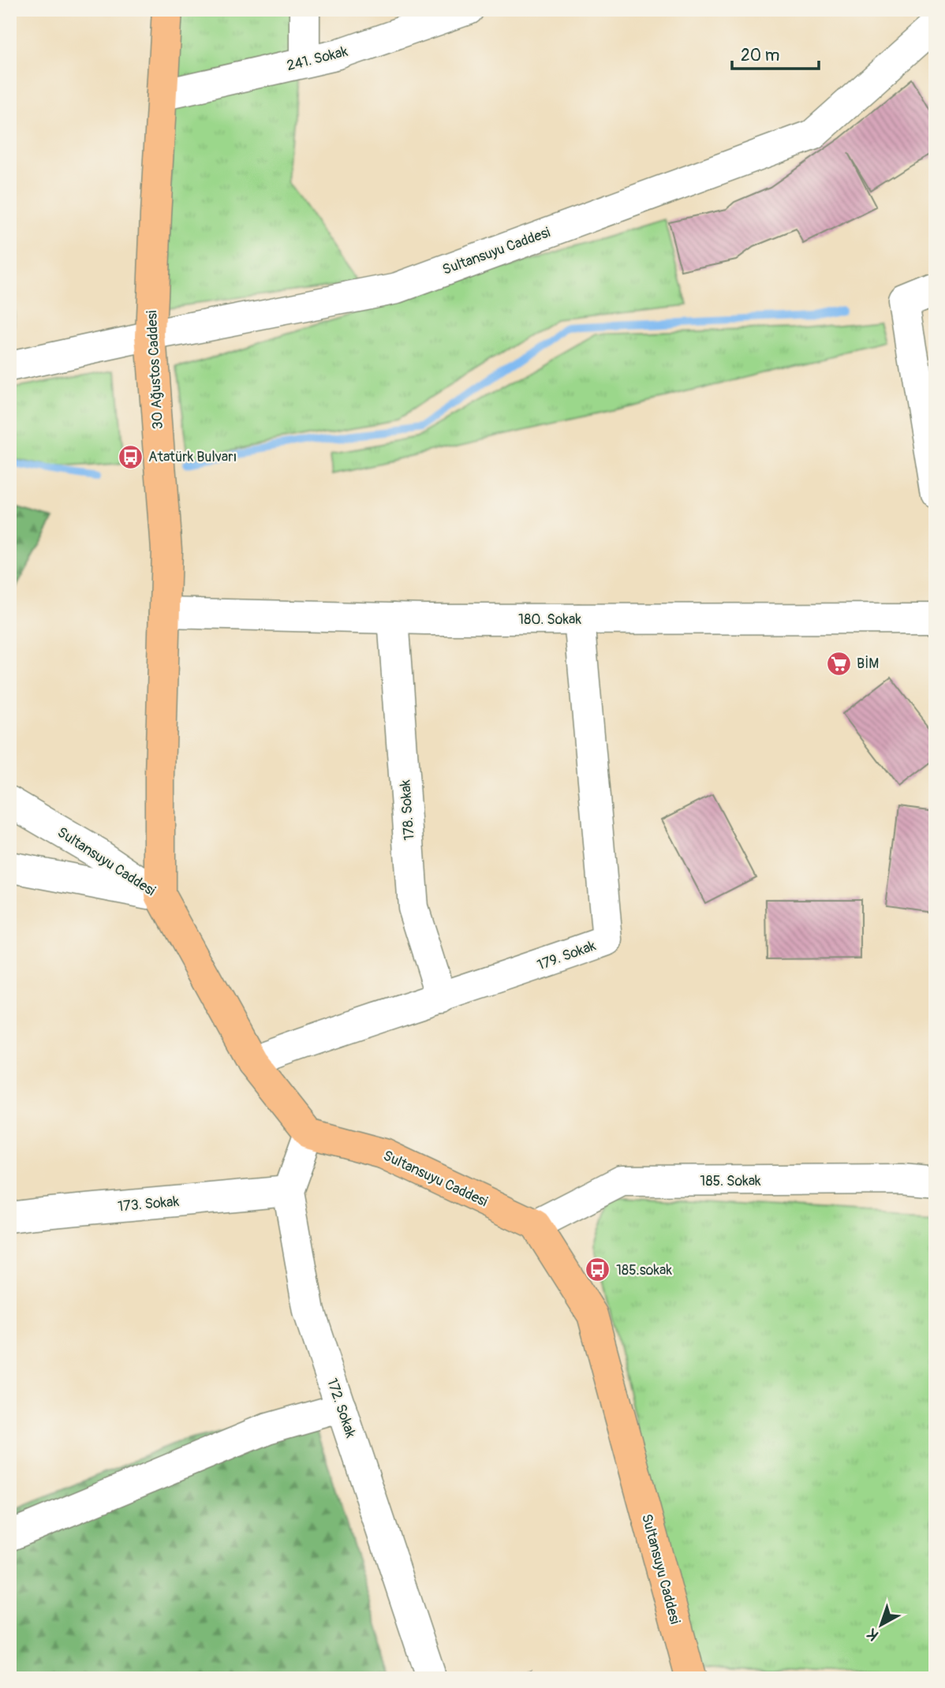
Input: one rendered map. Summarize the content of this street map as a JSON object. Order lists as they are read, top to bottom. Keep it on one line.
{"streets":{"main road":["Sultansuyu Caddesi","30 Ağustos Caddesi"],"street":["241. Sokak","180. Sokak","178. Sokak","179. Sokak","185. Sokak","173. Sokak","172. Sokak"]},"crossings":[["241. Sokak","30 Ağustos Caddesi"],["Sultansuyu Caddesi","30 Ağustos Caddesi"],["Sultansuyu Caddesi","179. Sokak"],["Sultansuyu Caddesi","185. Sokak"],["Sultansuyu Caddesi","172. Sokak"],["30 Ağustos Caddesi","180. Sokak"],["180. Sokak","178. Sokak"],["180. Sokak","179. Sokak"],["178. Sokak","179. Sokak"],["173. Sokak","172. Sokak"]],"places":{"bus stop":["Atatürk Bulvarı","185.sokak"],"supermarket":["BİM"]},"scale_bar":"20 m","north":"bottom left"}
